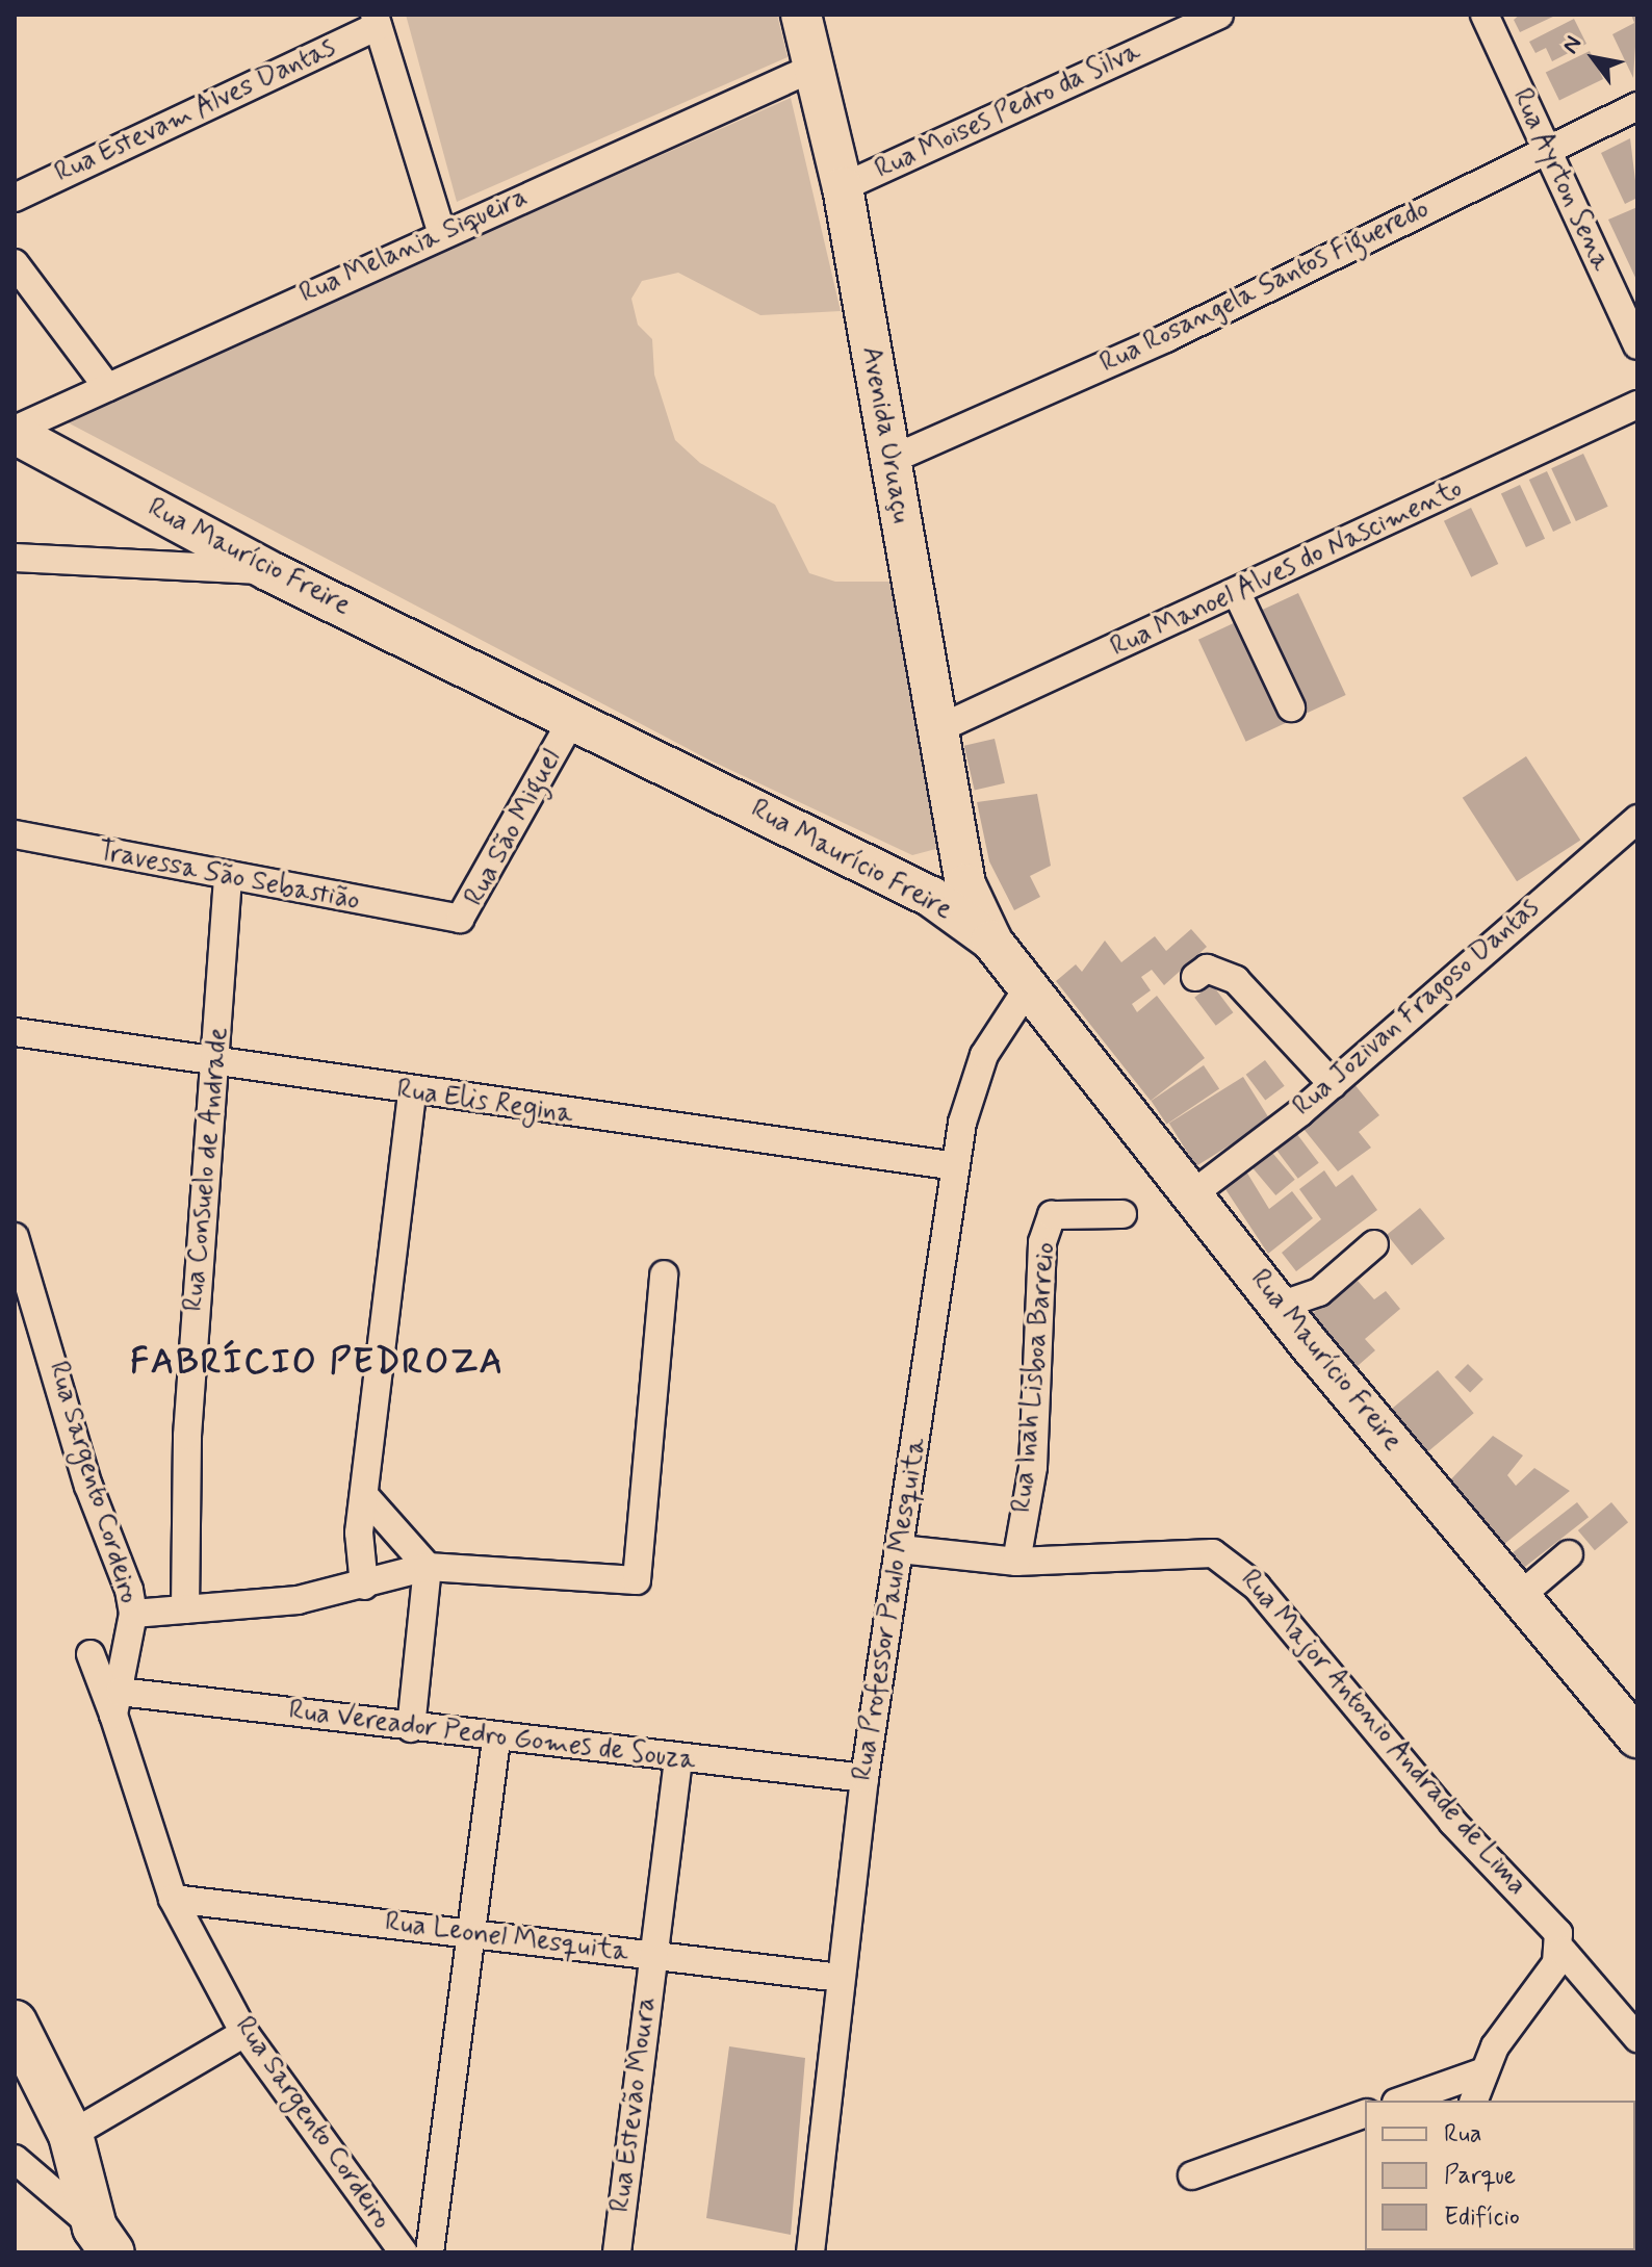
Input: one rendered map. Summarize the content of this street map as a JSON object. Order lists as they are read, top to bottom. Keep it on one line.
{"streets":{"street":["Rua Estevam Alves Dantas","Rua Moises Pedro da Silva","Rua Ayrton Sena","Rua Melania Siqueira","Rua Rosangela Santos Figueredo","Avenida Uruaçu","Rua Maurício Freire","Rua Manoel Alves do Nascimento","Rua São Miguel","Travessa São Sebastião","Rua Jozivan Fragoso Dantas","Rua Elis Regina","Rua Consuelo de Andrade","Rua Inah Lisboa Barreio","Rua Sargento Cordeiro","Rua Professor Paulo Mesquita","Rua Major Antonio Andrade de Lima","Rua Vereador Pedro Gomes de Souza","Rua Leonel Mesquita","Rua Estevão Moura"]},"crossings":[["Rua Moises Pedro da Silva","Avenida Uruaçu"],["Rua Ayrton Sena","Rua Rosangela Santos Figueredo"],["Rua Melania Siqueira","Avenida Uruaçu"],["Rua Melania Siqueira","Rua Maurício Freire"],["Rua Rosangela Santos Figueredo","Avenida Uruaçu"],["Avenida Uruaçu","Rua Maurício Freire"],["Avenida Uruaçu","Rua Manoel Alves do Nascimento"],["Rua Maurício Freire","Rua São Miguel"],["Rua Maurício Freire","Rua Jozivan Fragoso Dantas"],["Rua Maurício Freire","Rua Professor Paulo Mesquita"],["Rua São Miguel","Travessa São Sebastião"],["Travessa São Sebastião","Rua Consuelo de Andrade"],["Rua Elis Regina","Rua Consuelo de Andrade"],["Rua Elis Regina","Rua Professor Paulo Mesquita"],["Rua Inah Lisboa Barreio","Rua Major Antonio Andrade de Lima"],["Rua Sargento Cordeiro","Rua Vereador Pedro Gomes de Souza"],["Rua Sargento Cordeiro","Rua Leonel Mesquita"],["Rua Professor Paulo Mesquita","Rua Major Antonio Andrade de Lima"],["Rua Professor Paulo Mesquita","Rua Vereador Pedro Gomes de Souza"],["Rua Professor Paulo Mesquita","Rua Leonel Mesquita"],["Rua Vereador Pedro Gomes de Souza","Rua Estevão Moura"],["Rua Leonel Mesquita","Rua Estevão Moura"]],"districts":["FABRÍCIO PEDROZA"],"legend":["Rua","Parque","Edifício"],"north":"top left"}
